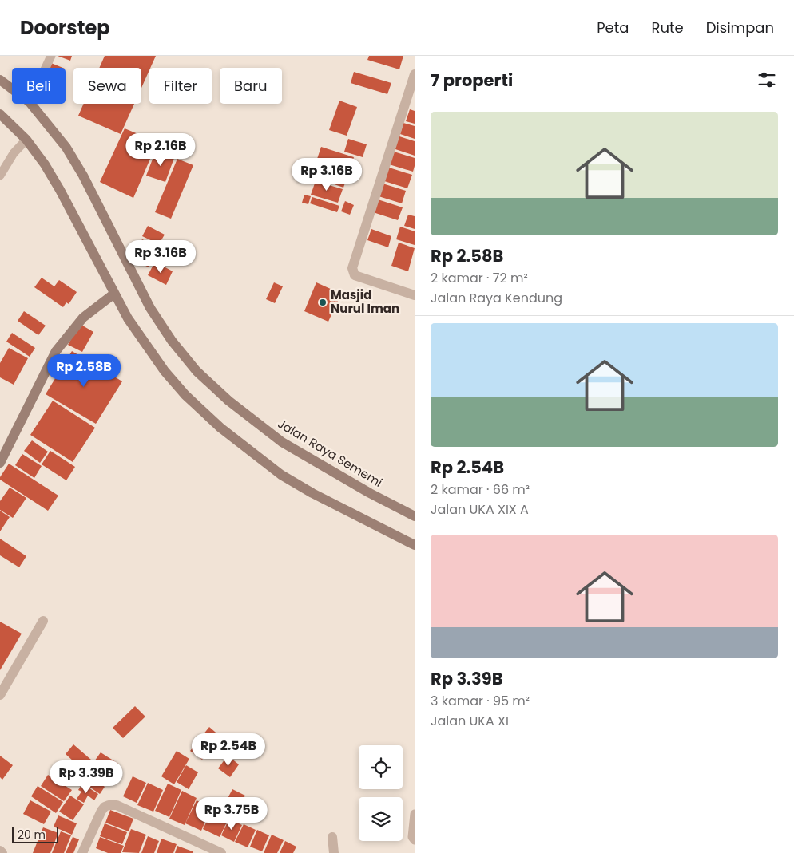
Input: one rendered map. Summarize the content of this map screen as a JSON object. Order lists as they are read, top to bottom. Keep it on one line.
{"streets":{"main road":["Jalan Raya Sememi"]},"places":["Masjid Nurul Iman"],"scale_bar":"20 m","page":{"header":"Doorstep","nav":["Peta","Rute","Disimpan"],"heading":"7 properti","chip":["Beli","Sewa","Filter","Baru"],"list":[{"name":"Rp 2.58B","note":"2 kamar · 72 m² · Jalan Raya Kendung"},{"name":"Rp 2.54B","note":"2 kamar · 66 m² · Jalan UKA XIX A"},{"name":"Rp 3.39B","note":"3 kamar · 95 m² · Jalan UKA XI"}],"price":["Rp 2.16B","Rp 3.16B","Rp 3.16B","Rp 2.58B","Rp 2.54B","Rp 3.39B","Rp 3.75B"],"scale":"20 m"}}
